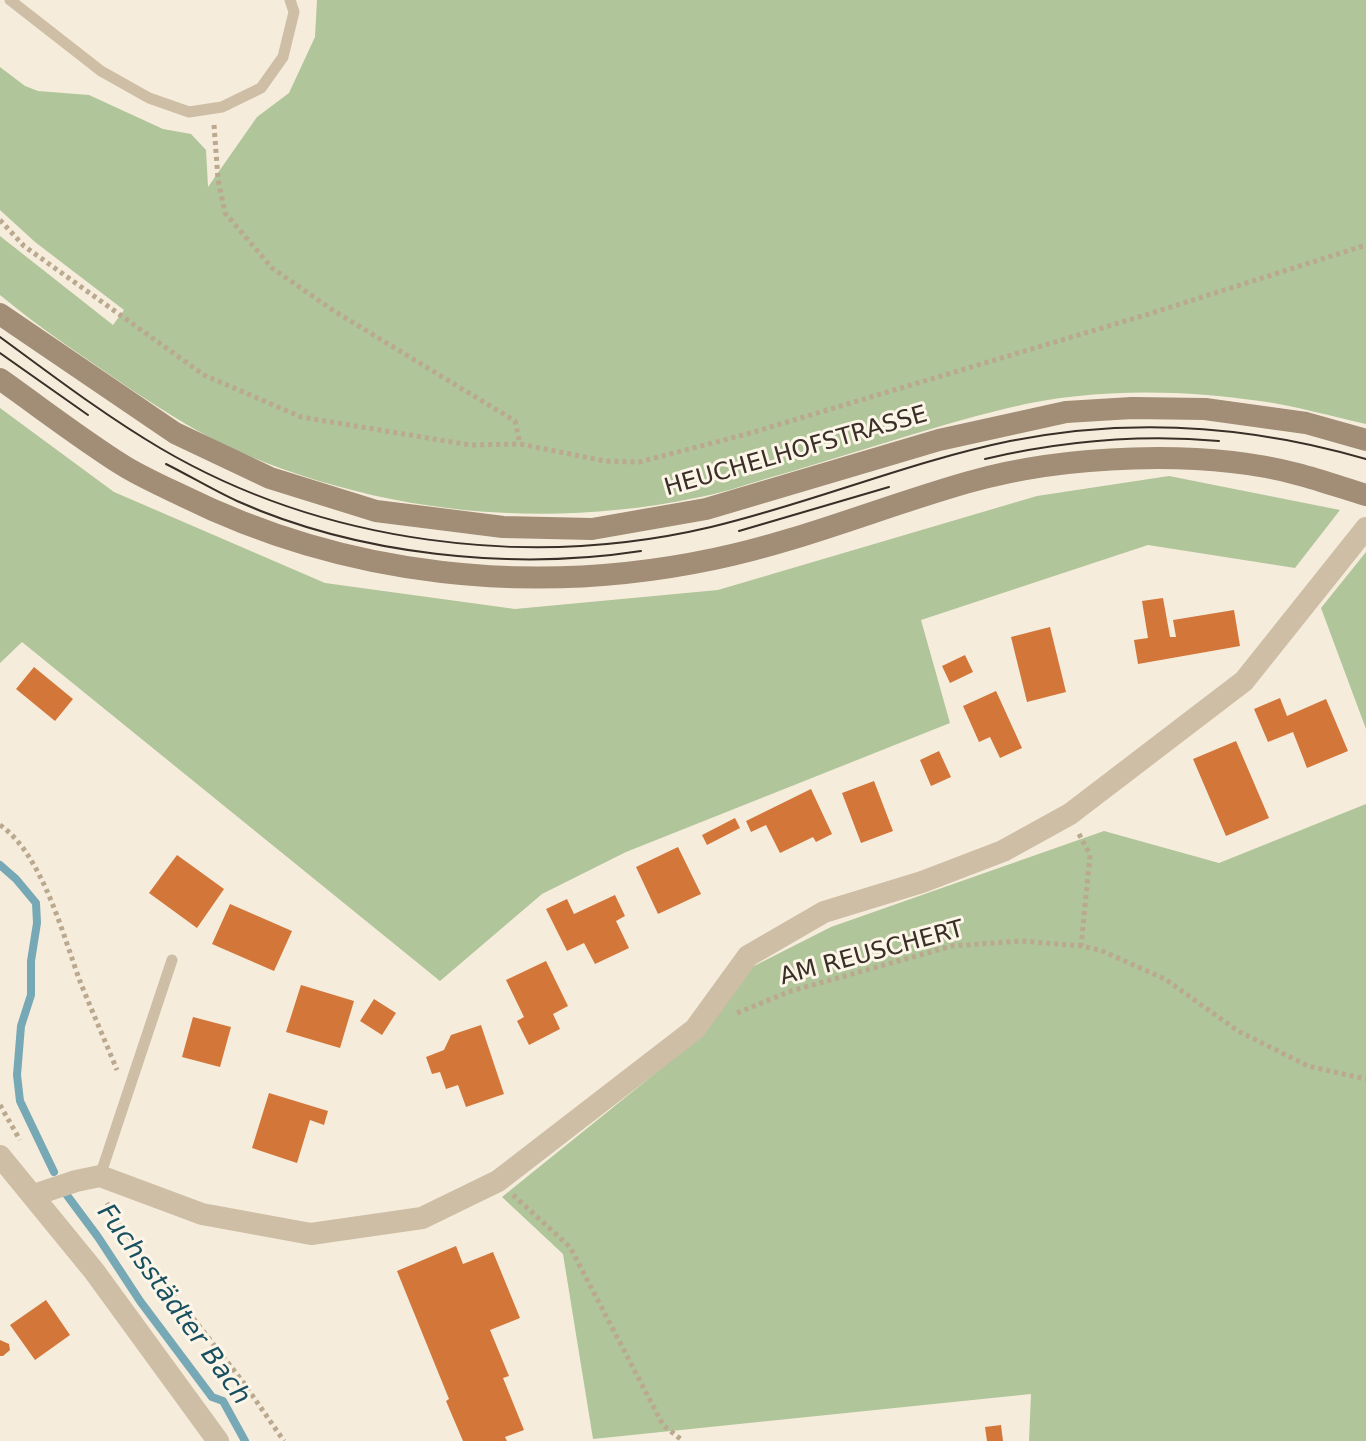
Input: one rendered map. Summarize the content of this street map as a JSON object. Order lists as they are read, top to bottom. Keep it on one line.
{"streets":{"main road":["HEUCHELHOFSTRASSE"],"path":["AM REUSCHERT"]},"water":["Fuchsstädter Bach"]}
